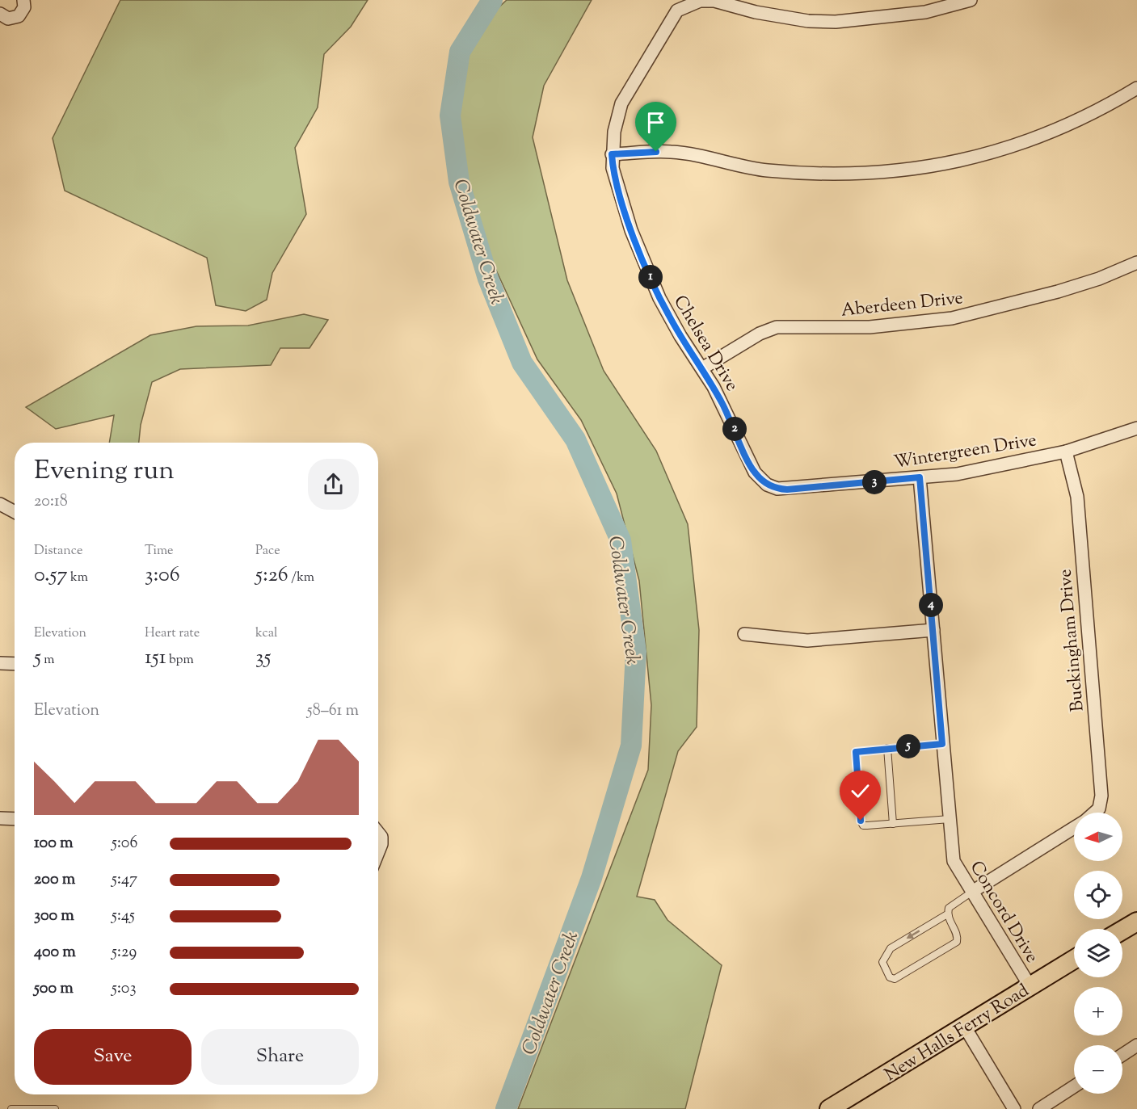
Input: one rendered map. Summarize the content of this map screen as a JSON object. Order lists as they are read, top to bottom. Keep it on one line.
{"streets":{"main road":["New Halls Ferry Road"],"street":["Aberdeen Drive","Chelsea Drive","Wintergreen Drive","Buckingham Drive","Concord Drive"]},"crossings":[["Aberdeen Drive","Chelsea Drive"],["Chelsea Drive","Wintergreen Drive"],["Wintergreen Drive","Buckingham Drive"],["Wintergreen Drive","Concord Drive"],["Buckingham Drive","Concord Drive"],["Concord Drive","New Halls Ferry Road"]],"water":["Coldwater Creek"],"north":"left","page":{"pins":["1","2","3","4","5"],"heading":["Evening run","20:18"],"stats":[["Distance","0.57 km"],["Time","3:06"],["Pace","5:26 /km"],["Elevation","5 m"],["Heart rate","151 bpm"],["kcal","35"]],"chart":["Elevation","58–61 m"],"map_buttons":["+","−"],"list":[{"name":"100 m","note":"5:06"},{"name":"200 m","note":"5:47"},{"name":"300 m","note":"5:45"},{"name":"400 m","note":"5:29"},{"name":"500 m","note":"5:03"}],"buttons":["Save","Share"]}}
